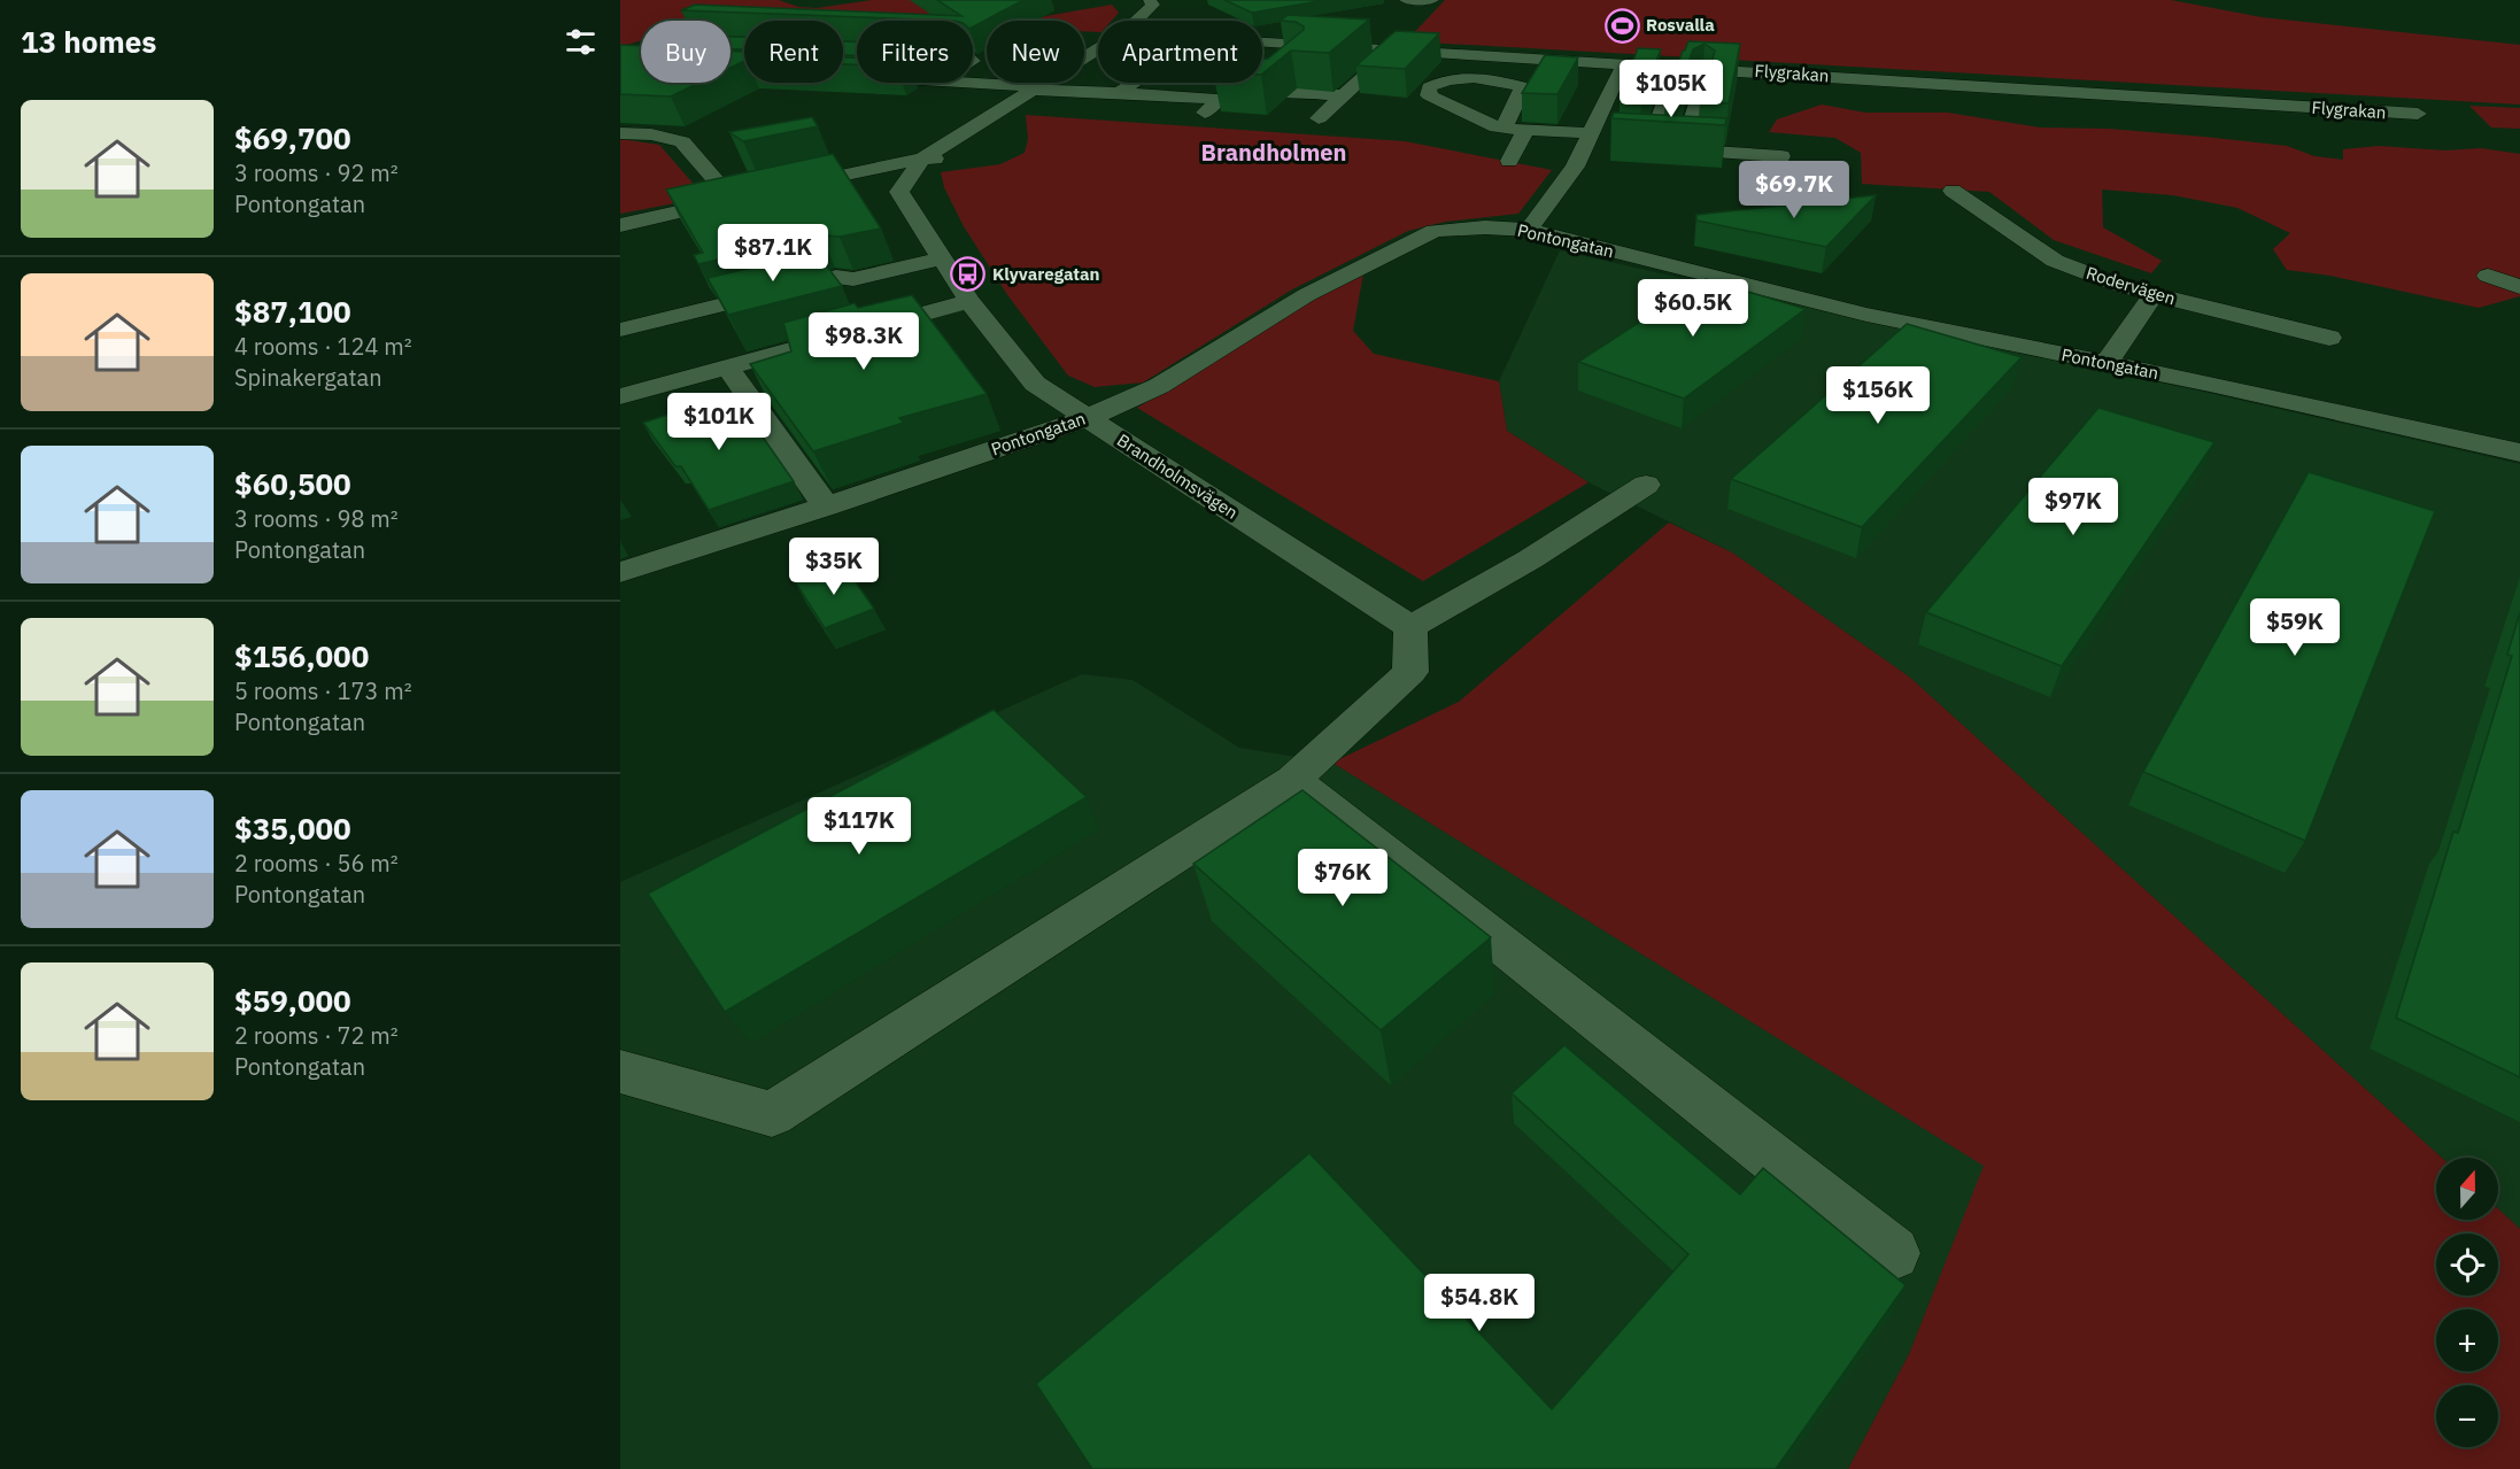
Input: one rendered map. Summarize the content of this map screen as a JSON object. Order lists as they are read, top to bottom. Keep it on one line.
{"streets":{"street":["Flygrakan","Pontongatan","Rodervägen","Brandholmsvägen"]},"crossings":[["Pontongatan","Brandholmsvägen"]],"districts":["Brandholmen"],"places":{"sports":["Rosvalla"],"bus stop":["Klyvaregatan"]},"north":"top","page":{"heading":"13 homes","chip":["Buy","Rent","Filters","New","Apartment"],"price":["$105K","$69.7K","$87.1K","$60.5K","$98.3K","$156K","$101K","$97K","$35K","$59K","$117K","$76K","$54.8K"],"list":[{"name":"$69,700","note":"3 rooms · 92 m² · Pontongatan"},{"name":"$87,100","note":"4 rooms · 124 m² · Spinakergatan"},{"name":"$60,500","note":"3 rooms · 98 m² · Pontongatan"},{"name":"$156,000","note":"5 rooms · 173 m² · Pontongatan"},{"name":"$35,000","note":"2 rooms · 56 m² · Pontongatan"},{"name":"$59,000","note":"2 rooms · 72 m² · Pontongatan"}],"map_buttons":["+","−"]}}
